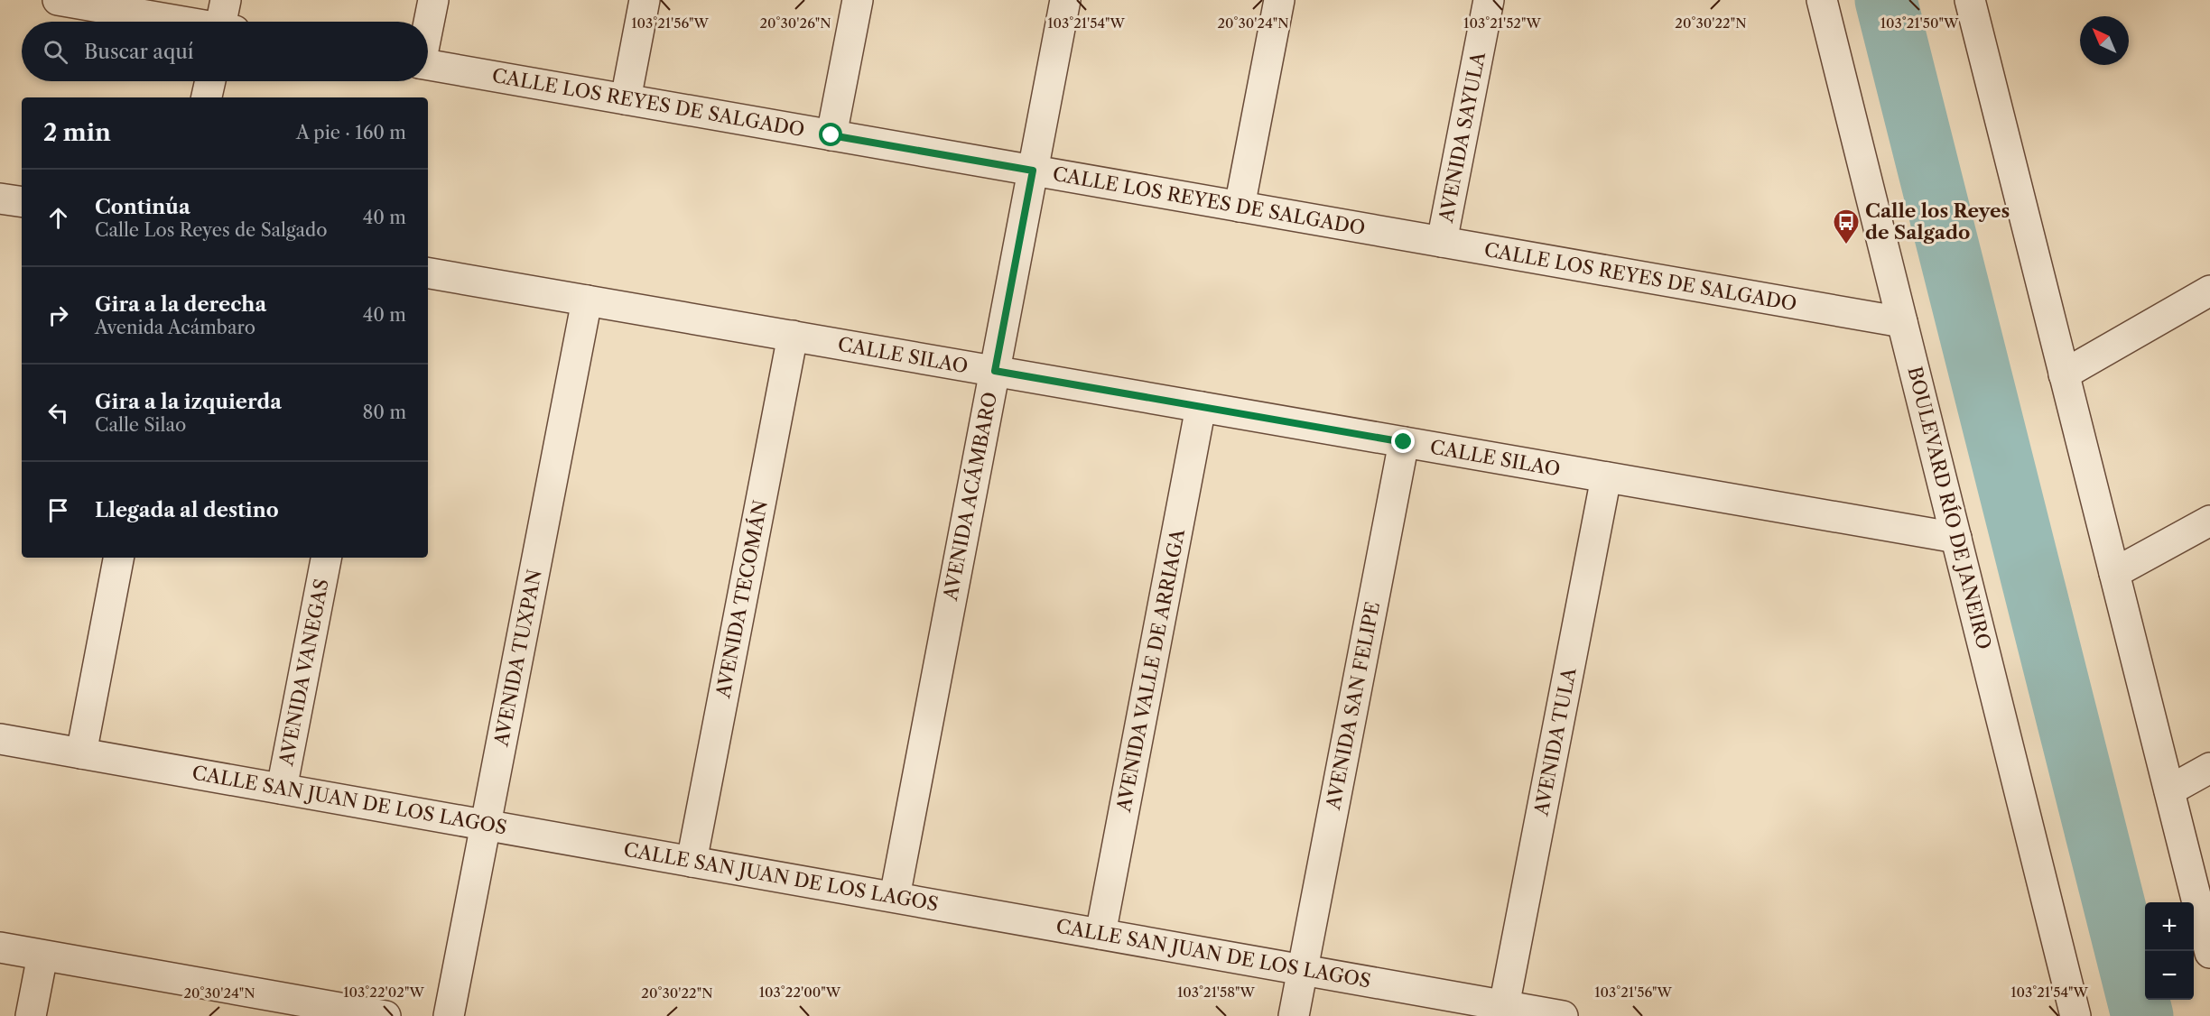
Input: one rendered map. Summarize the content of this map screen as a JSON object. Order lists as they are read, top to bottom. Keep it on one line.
{"streets":{"street":["CALLE LOS REYES DE SALGADO","AVENIDA SAYULA","CALLE SILAO","AVENIDA ACÁMBARO","BOULEVARD RÍO DE JANEIRO","AVENIDA TECOMÁN","AVENIDA TUXPAN","AVENIDA VALLE DE ARRIAGA","AVENIDA VANEGAS","AVENIDA SAN FELIPE","AVENIDA TULA","CALLE SAN JUAN DE LOS LAGOS"]},"crossings":[["CALLE LOS REYES DE SALGADO","AVENIDA SAYULA"],["CALLE LOS REYES DE SALGADO","AVENIDA ACÁMBARO"],["CALLE LOS REYES DE SALGADO","BOULEVARD RÍO DE JANEIRO"],["CALLE SILAO","AVENIDA ACÁMBARO"],["CALLE SILAO","BOULEVARD RÍO DE JANEIRO"],["CALLE SILAO","AVENIDA TECOMÁN"],["CALLE SILAO","AVENIDA TUXPAN"],["CALLE SILAO","AVENIDA VALLE DE ARRIAGA"],["CALLE SILAO","AVENIDA SAN FELIPE"],["CALLE SILAO","AVENIDA TULA"],["AVENIDA ACÁMBARO","CALLE SAN JUAN DE LOS LAGOS"],["AVENIDA TECOMÁN","CALLE SAN JUAN DE LOS LAGOS"],["AVENIDA TUXPAN","CALLE SAN JUAN DE LOS LAGOS"],["AVENIDA VALLE DE ARRIAGA","CALLE SAN JUAN DE LOS LAGOS"],["AVENIDA VANEGAS","CALLE SAN JUAN DE LOS LAGOS"],["AVENIDA SAN FELIPE","CALLE SAN JUAN DE LOS LAGOS"],["AVENIDA TULA","CALLE SAN JUAN DE LOS LAGOS"]],"places":{"bus stop":["Calle los Reyes de Salgado"]},"north":"top left","page":{"search":"Buscar aquí","heading":["2 min","A pie · 160 m"],"list":[["Continúa","Calle Los Reyes de Salgado","40 m"],["Gira a la derecha","Avenida Acámbaro","40 m"],["Gira a la izquierda","Calle Silao","80 m"],"Llegada al destino"],"map_buttons":["+","−"]},"coordinates":["20°30'26\"N","20°30'24\"N","20°30'22\"N","103°21'50\"W","103°21'56\"W","103°21'54\"W","103°21'52\"W","103°22'02\"W","103°22'00\"W","103°21'58\"W"]}
